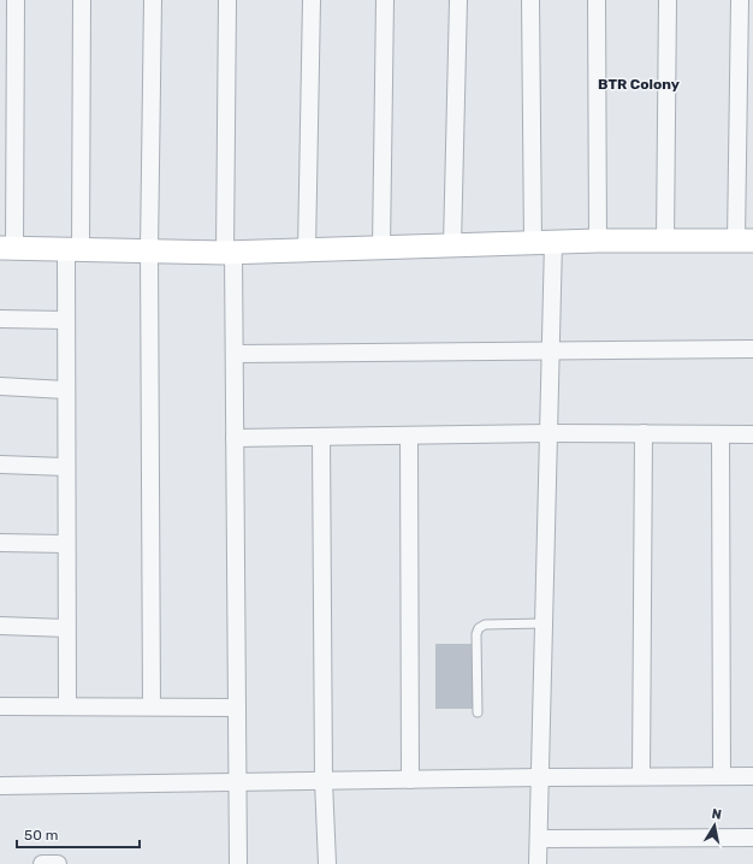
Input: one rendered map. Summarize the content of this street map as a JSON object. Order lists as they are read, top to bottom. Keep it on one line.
{"districts":["BTR Colony"],"scale_bar":"50 m","north":"top"}
